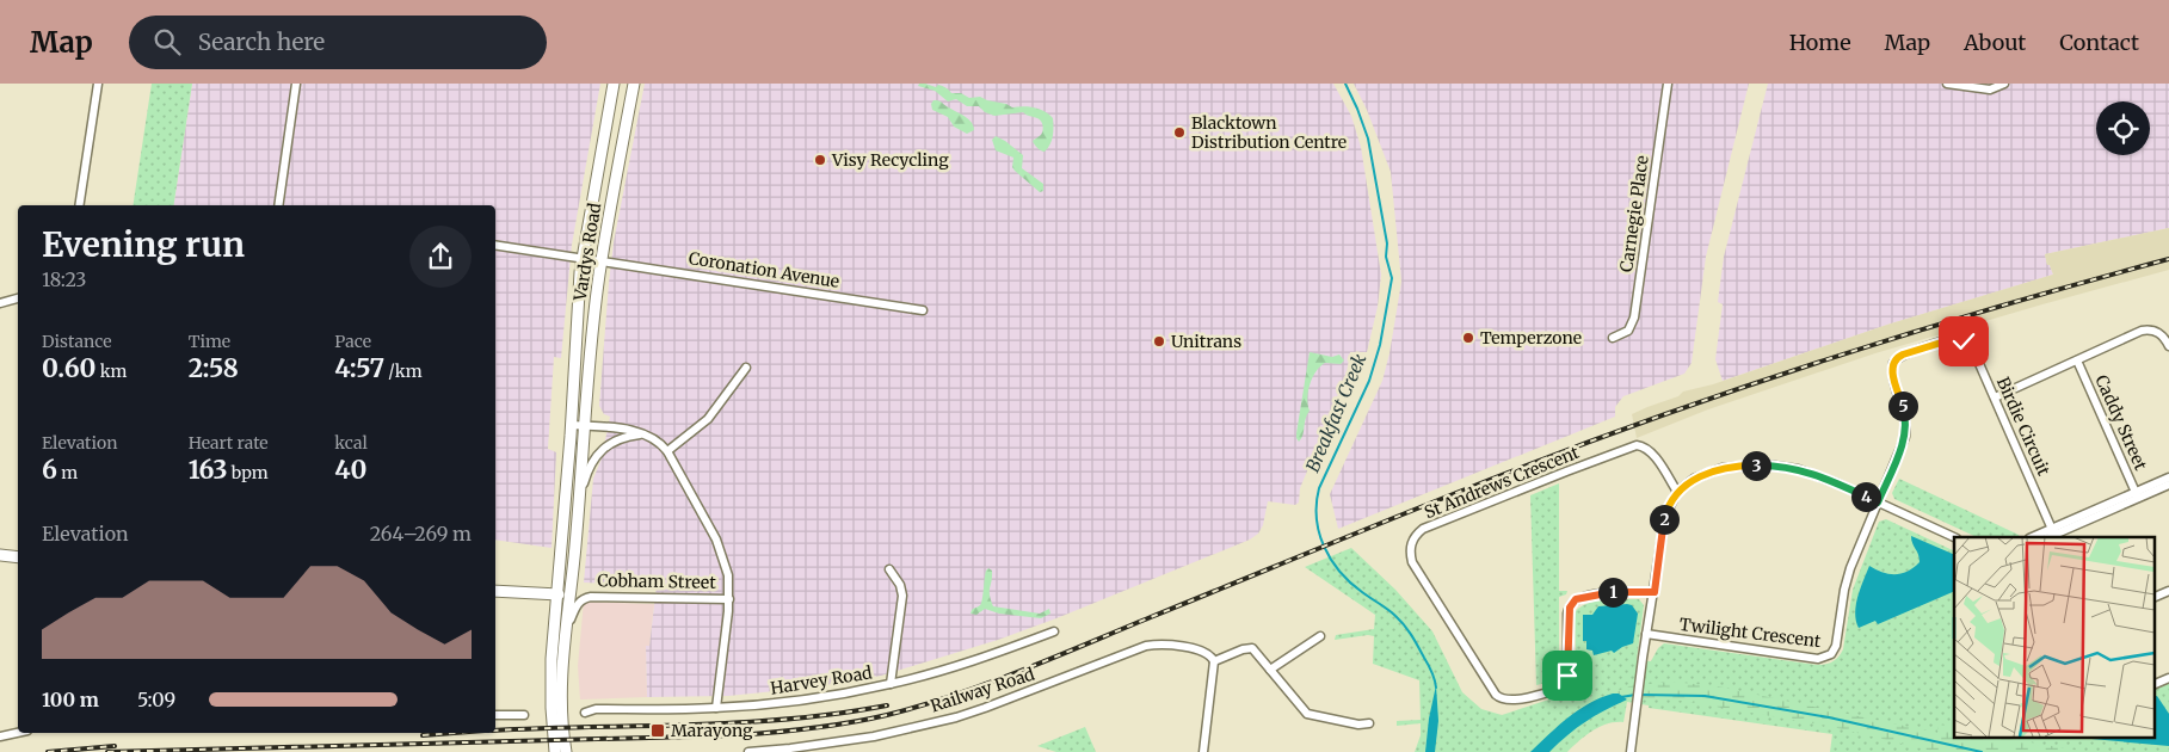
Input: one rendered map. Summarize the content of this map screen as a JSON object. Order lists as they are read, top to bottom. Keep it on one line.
{"streets":{"main road":["Vardys Road"],"street":["Carnegie Place","Coronation Avenue","Caddy Street","Birdie Circuit","St Andrews Crescent","Cobham Street","Twilight Crescent","Harvey Road","Railway Road"]},"crossings":[["Vardys Road","Coronation Avenue"],["Vardys Road","Cobham Street"],["Birdie Circuit","Twilight Crescent"]],"water":["Breakfast Creek"],"places":{"other":["Blacktown Distribution Centre","Visy Recycling","Temperzone","Unitrans"],"transit":["Marayong"]},"page":{"header":"Map","search":"Search here","nav":["Home","Map","About","Contact"],"heading":["Evening run","18:23"],"stats":[["Distance","0.60 km"],["Time","2:58"],["Pace","4:57 /km"],["Elevation","6 m"],["Heart rate","163 bpm"],["kcal","40"]],"pins":["5","3","4","2","1"],"chart":["Elevation","264–269 m"],"list":[{"name":"100 m","note":"5:09"}]}}
